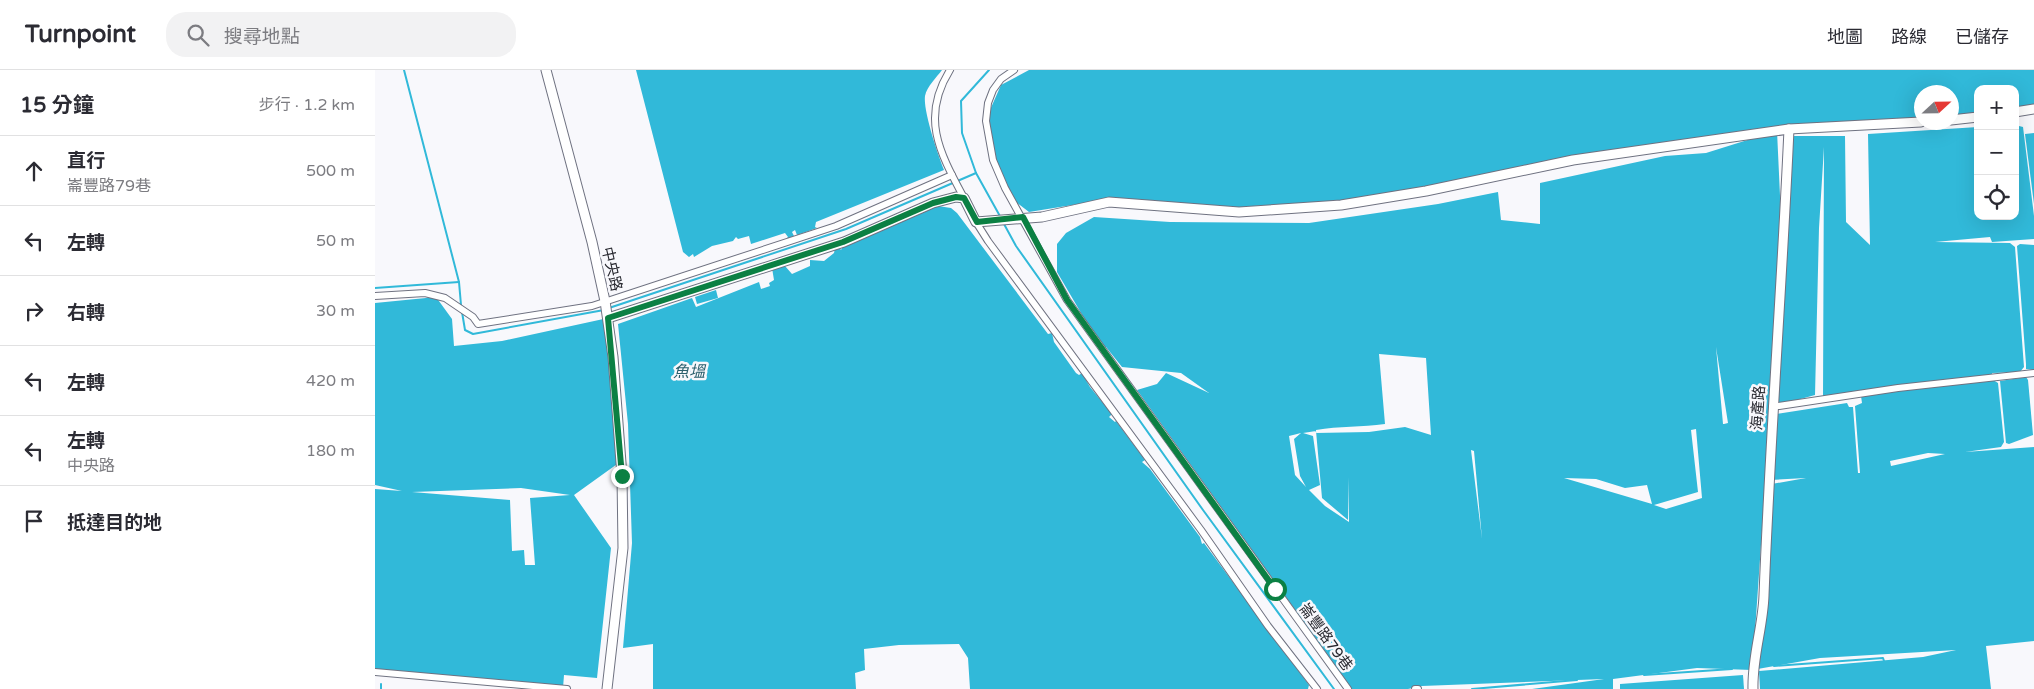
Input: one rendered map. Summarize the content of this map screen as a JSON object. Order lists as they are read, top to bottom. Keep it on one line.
{"streets":{"street":["中央路","海產路","崙豐路79巷"]},"water":["魚塭"],"north":"right","page":{"header":"Turnpoint","search":"搜尋地點","nav":["地圖","路線","已儲存"],"heading":["15 分鐘","步行 · 1.2 km"],"map_buttons":["+","−"],"list":[["直行","崙豐路79巷","500 m"],["左轉","50 m"],["右轉","30 m"],["左轉","420 m"],["左轉","中央路","180 m"],"抵達目的地"]}}
